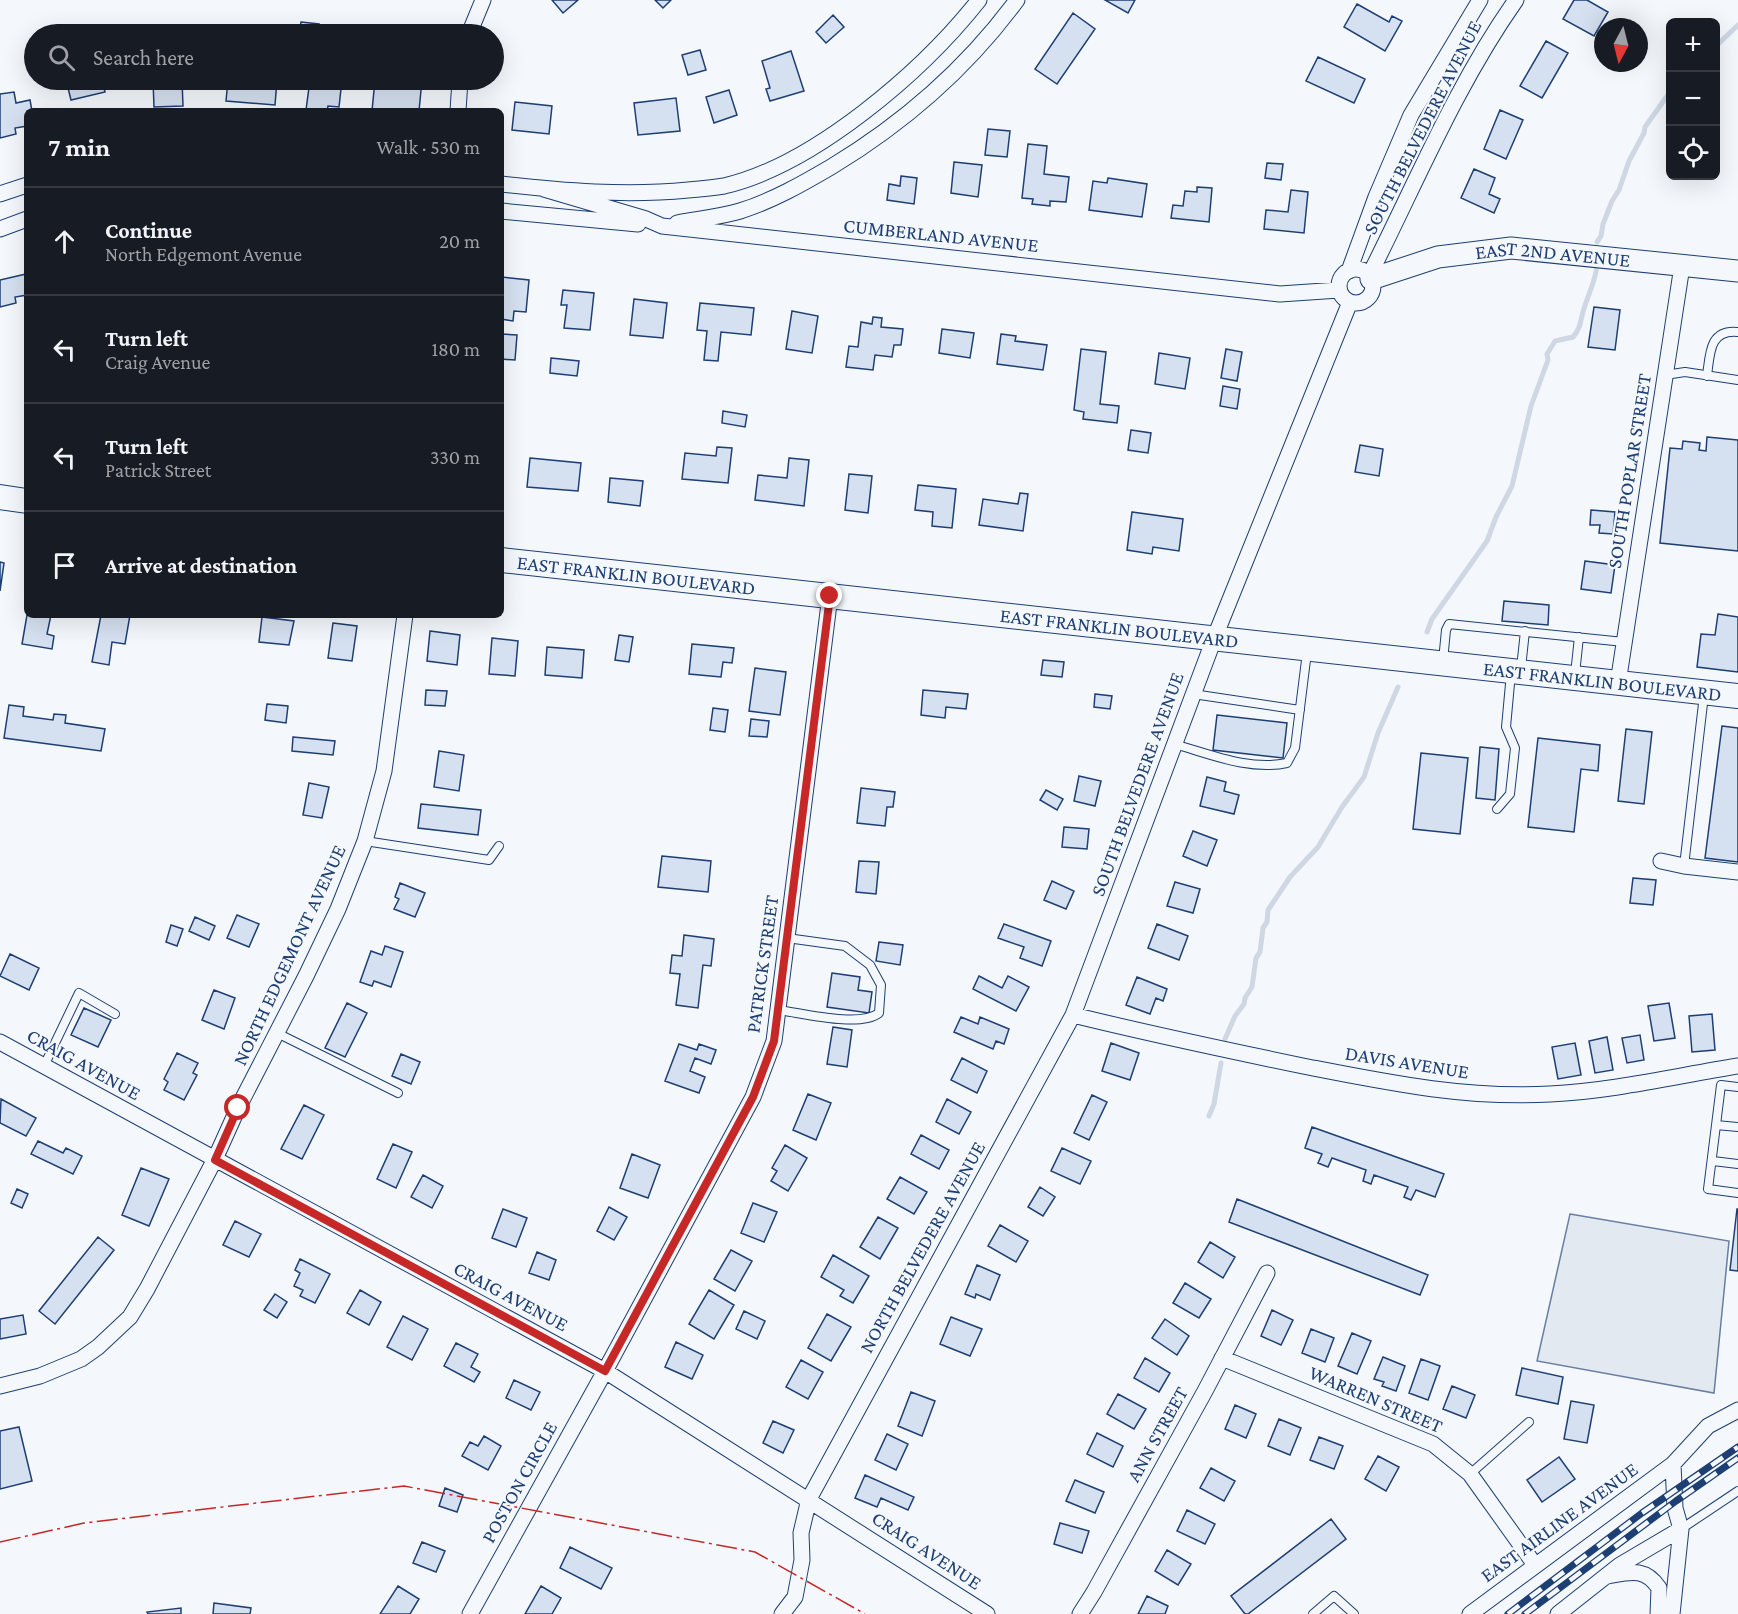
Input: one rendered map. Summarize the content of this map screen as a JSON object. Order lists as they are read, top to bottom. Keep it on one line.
{"streets":{"main road":["EAST FRANKLIN BOULEVARD"],"street":["SOUTH BELVEDERE AVENUE","CUMBERLAND AVENUE","EAST 2ND AVENUE","SOUTH POPLAR STREET","NORTH EDGEMONT AVENUE","PATRICK STREET","DAVIS AVENUE","CRAIG AVENUE","NORTH BELVEDERE AVENUE","WARREN STREET","ANN STREET","POSTON CIRCLE","EAST AIRLINE AVENUE"]},"crossings":[["SOUTH BELVEDERE AVENUE","CUMBERLAND AVENUE"],["SOUTH BELVEDERE AVENUE","EAST 2ND AVENUE"],["SOUTH BELVEDERE AVENUE","EAST FRANKLIN BOULEVARD"],["SOUTH BELVEDERE AVENUE","DAVIS AVENUE"],["SOUTH BELVEDERE AVENUE","NORTH BELVEDERE AVENUE"],["CUMBERLAND AVENUE","EAST 2ND AVENUE"],["EAST 2ND AVENUE","SOUTH POPLAR STREET"],["SOUTH POPLAR STREET","EAST FRANKLIN BOULEVARD"],["EAST FRANKLIN BOULEVARD","PATRICK STREET"],["NORTH EDGEMONT AVENUE","CRAIG AVENUE"],["PATRICK STREET","CRAIG AVENUE"],["PATRICK STREET","POSTON CIRCLE"],["DAVIS AVENUE","NORTH BELVEDERE AVENUE"],["CRAIG AVENUE","NORTH BELVEDERE AVENUE"],["CRAIG AVENUE","POSTON CIRCLE"],["WARREN STREET","ANN STREET"],["WARREN STREET","EAST AIRLINE AVENUE"]],"north":"bottom","page":{"map_buttons":["+","−"],"search":"Search here","heading":["7 min","Walk · 530 m"],"list":[["Continue","North Edgemont Avenue","20 m"],["Turn left","Craig Avenue","180 m"],["Turn left","Patrick Street","330 m"],"Arrive at destination"]}}
